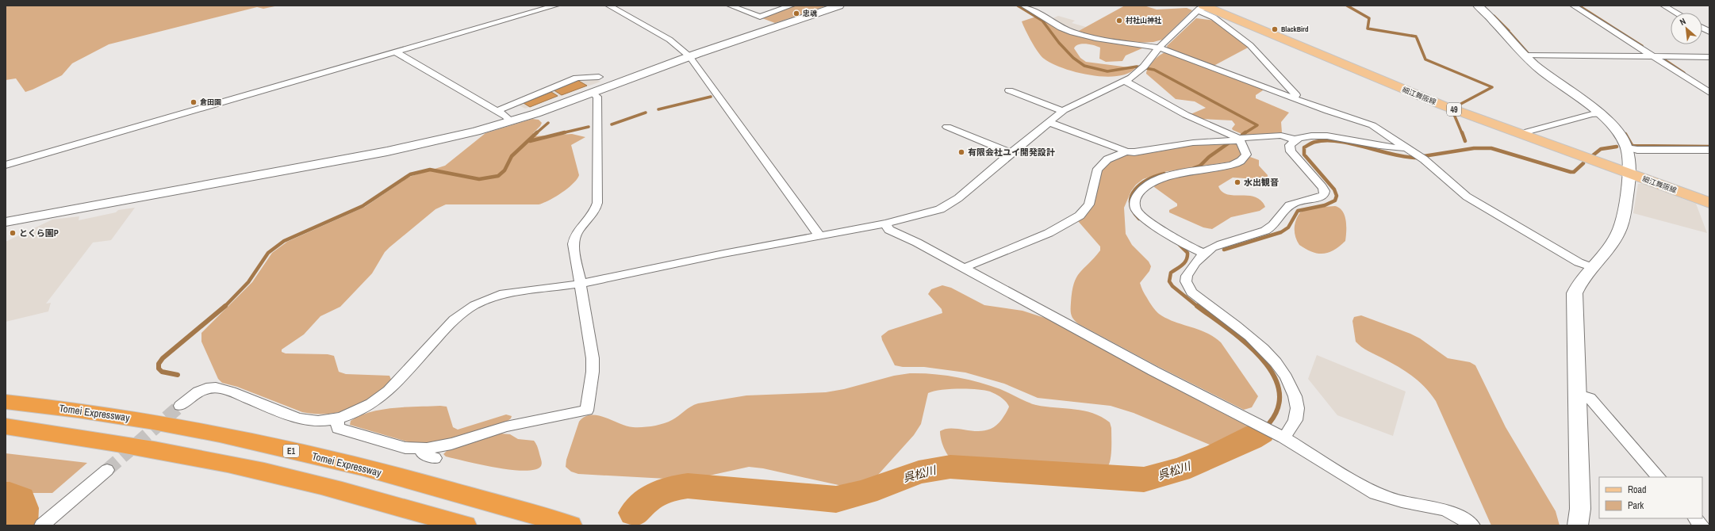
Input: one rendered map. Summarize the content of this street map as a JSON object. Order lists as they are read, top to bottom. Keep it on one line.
{"streets":{"highway":["Tomei Expressway","E1"],"main road":["細江舞阪線","49"]},"water":["呉松川"],"places":["忠魂","村社山神社","BlackBird","倉田園","有限会社ユイ開発設計","水出観音","とくら園P"],"legend":["Road","Park"],"north":"top left"}
